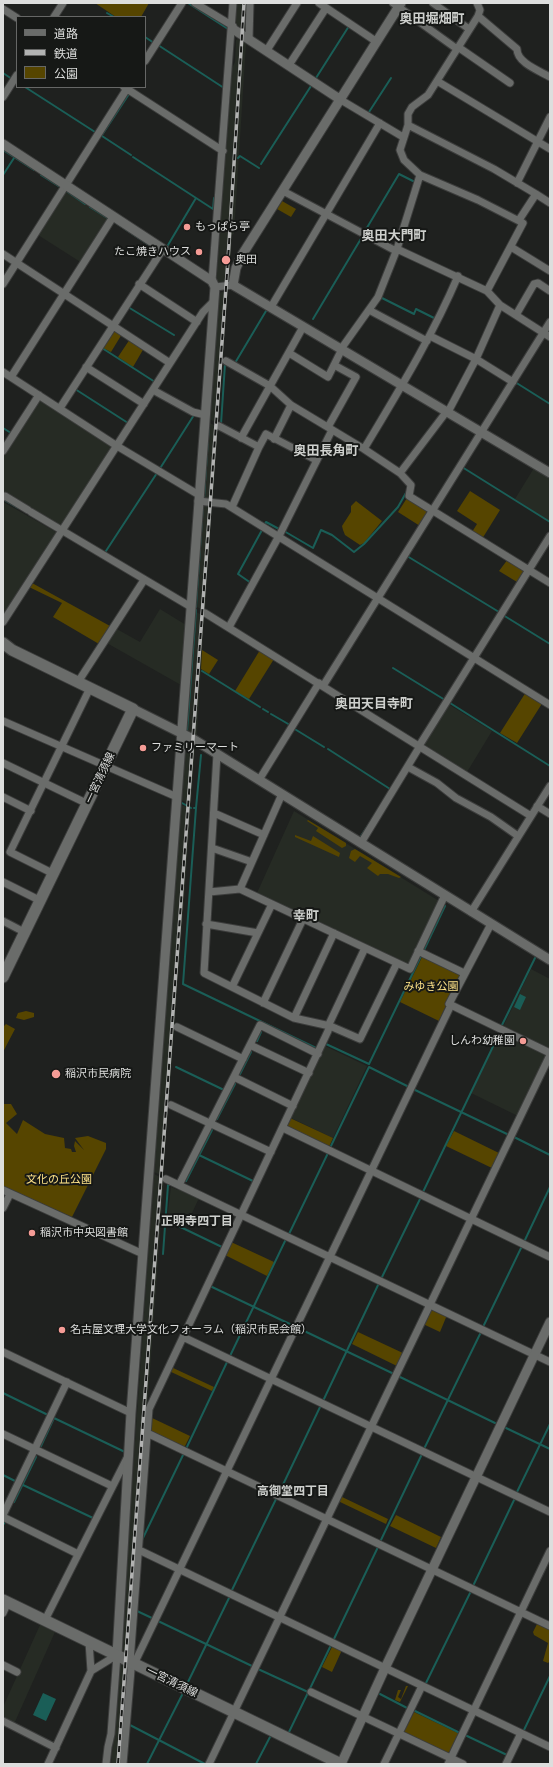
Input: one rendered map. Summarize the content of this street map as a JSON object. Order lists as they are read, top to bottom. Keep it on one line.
{"streets":{"main road":["一宮清須線"]},"districts":["奥田堀畑町","奥田大門町","奥田長角町","奥田天目寺町","幸町","正明寺四丁目","高御堂四丁目"],"parks":["みゆき公園","文化の丘公園"],"places":["もっぱら亭","たこ焼きハウス","奥田","ファミリーマート","しんわ幼稚園","稲沢市民病院","稲沢市中央図書館","名古屋文理大学文化フォーラム（稲沢市民会館）"],"legend":["道路","鉄道","公園"]}
